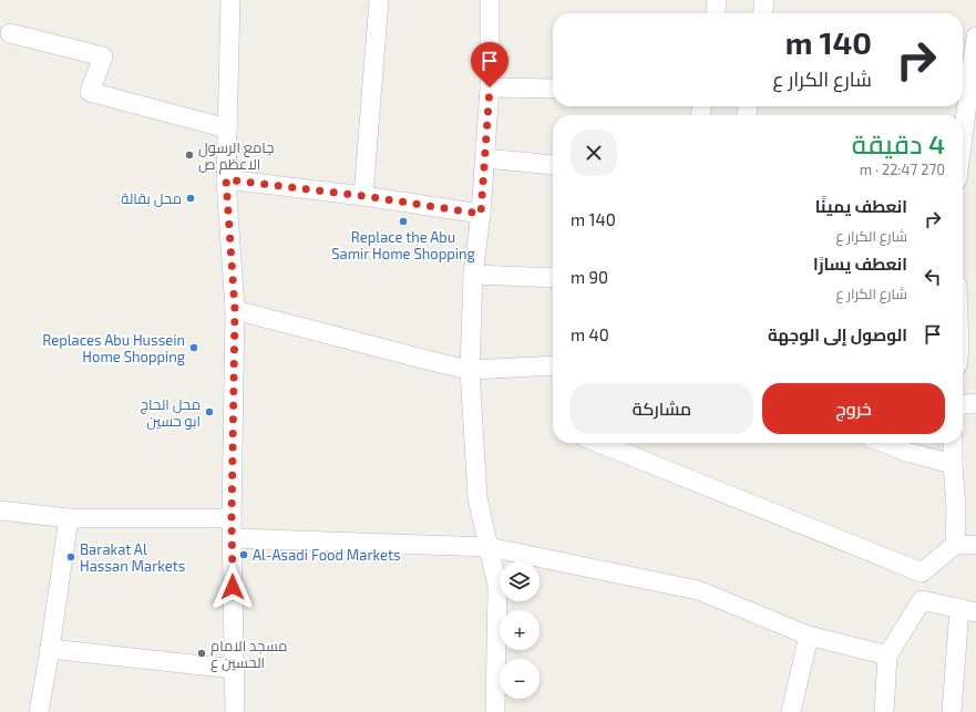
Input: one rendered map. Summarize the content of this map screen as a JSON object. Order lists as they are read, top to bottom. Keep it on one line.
{"places":["جامع الرسول الاعظم ص","محل بقالة","Replace the Abu Samir Home Shopping","Replaces Abu Hussein Home Shopping","محل الحاج ابو حسين","Al-Asadi Food Markets","Barakat Al Hassan Markets","مسجد الامام الحسين ع"],"page":{"turn":["140 m","شارع الكرار ع"],"heading":["4 دقيقة","270 m · 22:47"],"list":[{"name":"انعطف يمينًا","note":"شارع الكرار ع","value":"140 m"},{"name":"انعطف يسارًا","note":"شارع الكرار ع","value":"90 m"},{"name":"الوصول إلى الوجهة","value":"40 m"}],"buttons":["خروج","مشاركة"],"map_buttons":["+","−"]}}
